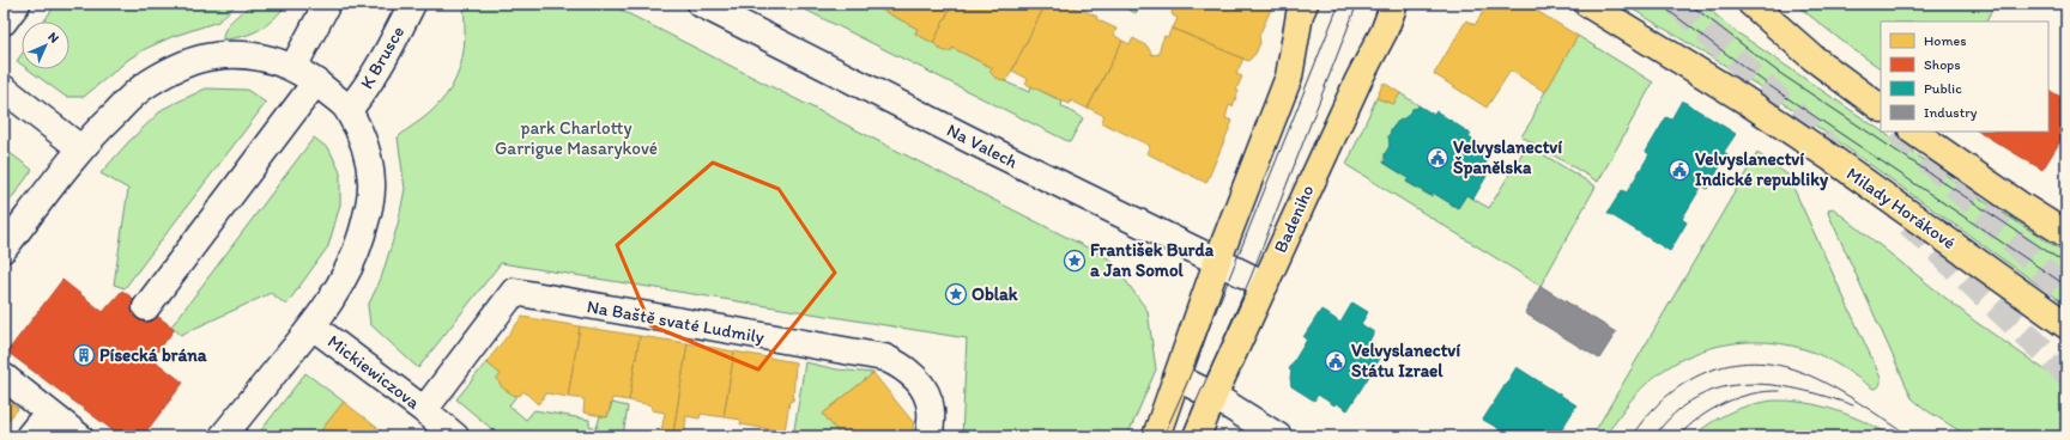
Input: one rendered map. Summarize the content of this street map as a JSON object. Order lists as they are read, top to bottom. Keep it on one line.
{"streets":{"main road":["Milady Horákové","Badeniho"],"street":["K Brusce","Na Valech","Na Baště svaté Ludmily","Mickiewiczova"]},"crossings":[["Na Valech","Badeniho"],["Na Baště svaté Ludmily","Mickiewiczova"]],"parks":["park Charlotty Garrigue Masarykové"],"places":{"public building":["Velvyslanectví Španělska","Velvyslanectví Indické republiky","Velvyslanectví Státu Izrael"],"place":["František Burda a Jan Somol","Oblak"],"building":["Písecká brána"]},"legend":["Homes","Shops","Public","Industry"],"north":"top right"}
